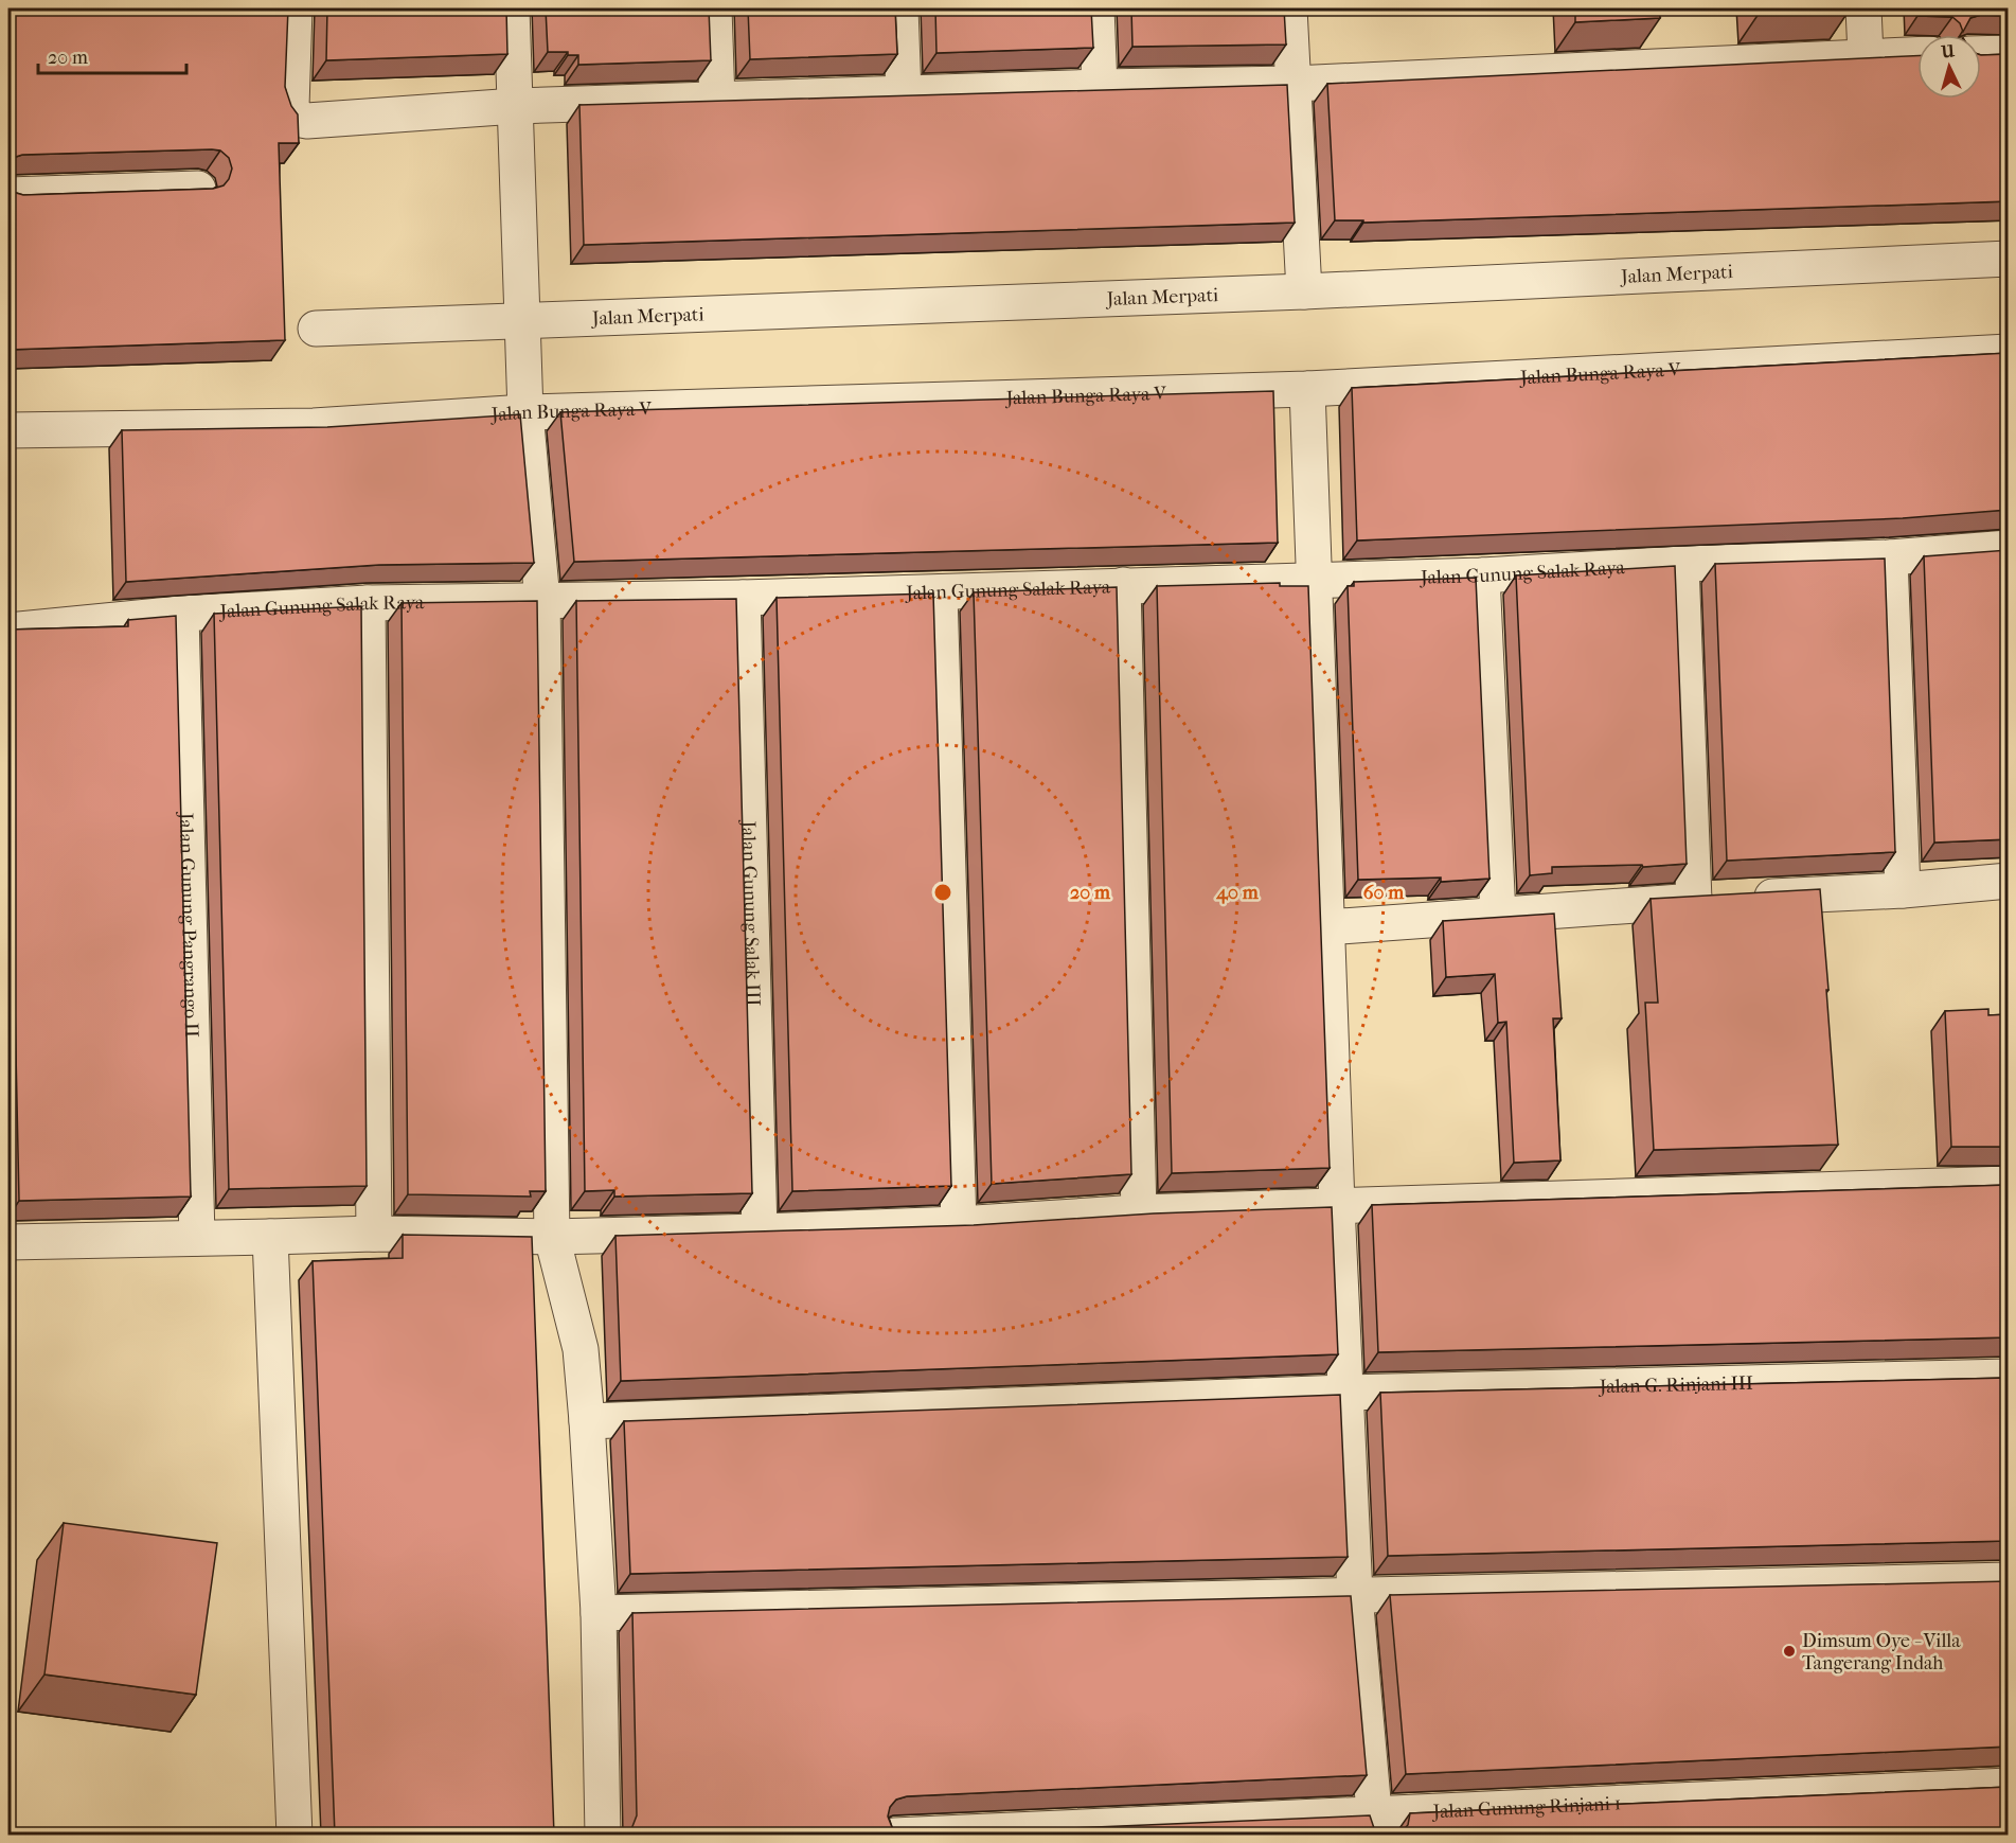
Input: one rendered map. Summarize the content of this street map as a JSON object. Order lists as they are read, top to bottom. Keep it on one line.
{"streets":{"street":["Jalan Merpati","Jalan Bunga Raya V","Jalan Gunung Salak Raya","Jalan Gunung Salak III","Jalan Gunung Pangrango II","Jalan G. Rinjani III","Jalan Gunung Rinjani 1"]},"crossings":[["Jalan Gunung Salak Raya","Jalan Gunung Salak III"],["Jalan Gunung Salak Raya","Jalan Gunung Pangrango II"]],"places":["Dimsum Oye - Villa Tangerang Indah"],"scale_bar":"20 m","north":"top","rings":["20 m","40 m","60 m"]}
